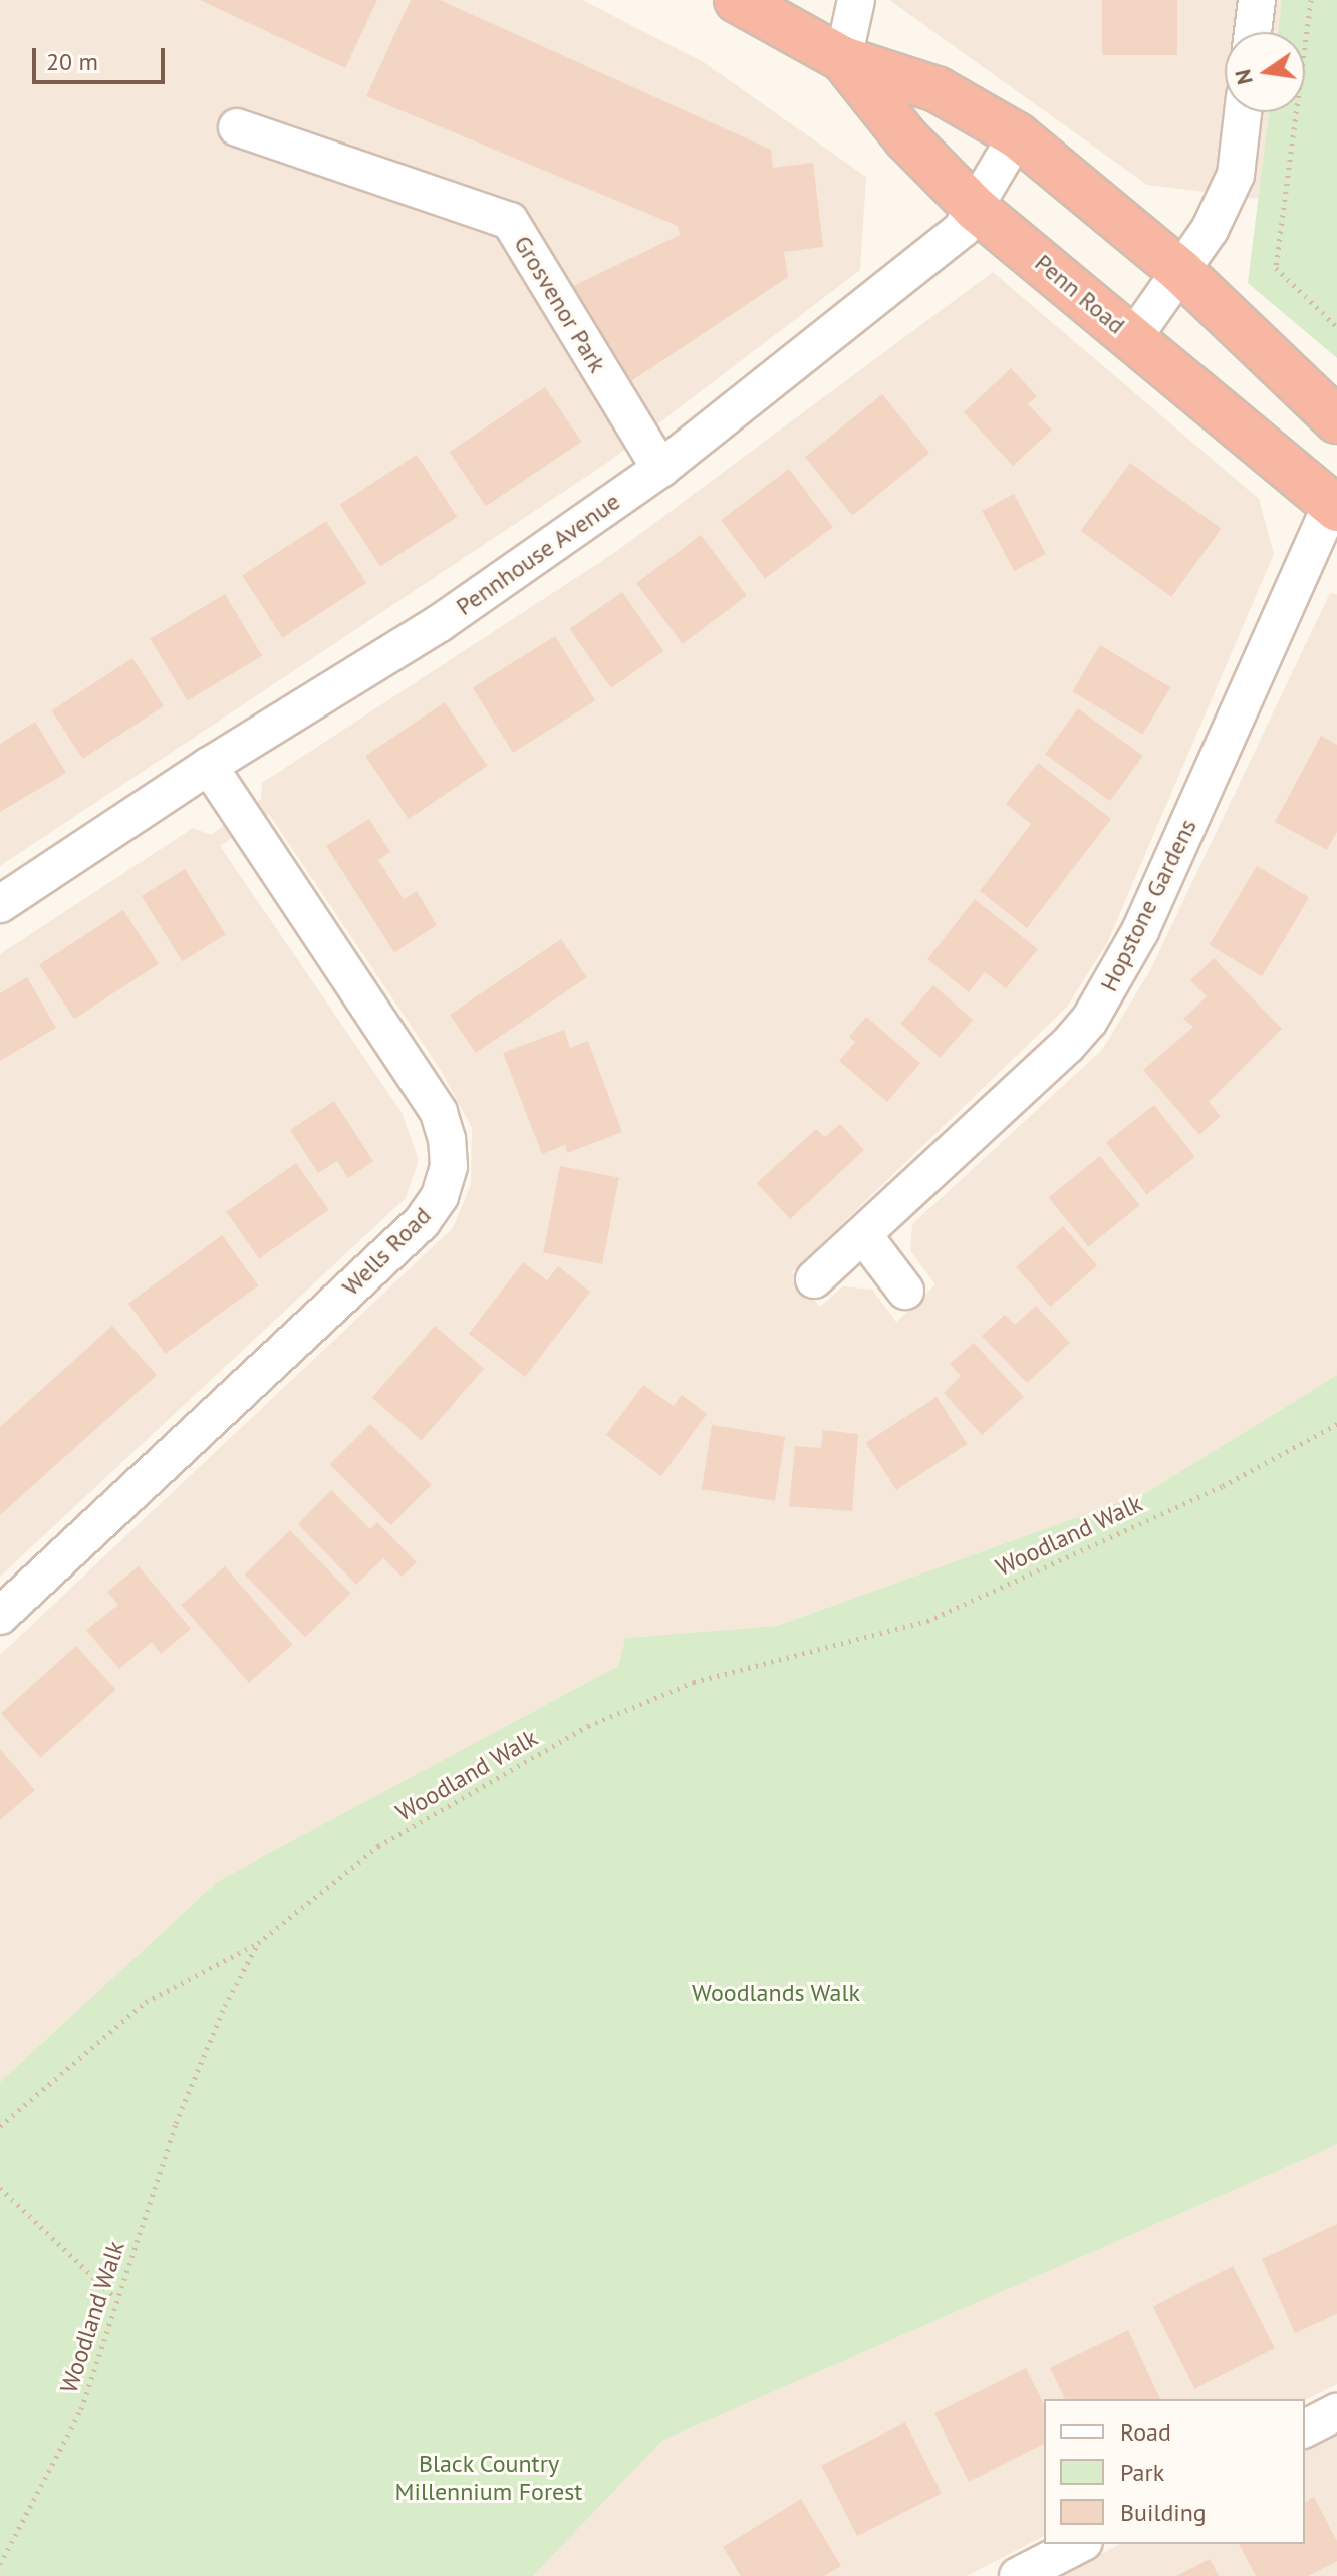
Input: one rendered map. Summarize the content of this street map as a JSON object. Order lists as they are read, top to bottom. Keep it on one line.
{"streets":{"highway":["Penn Road"],"street":["Grosvenor Park","Pennhouse Avenue","Hopstone Gardens","Wells Road"],"path":["Woodland Walk"]},"crossings":[["Penn Road","Pennhouse Avenue"],["Penn Road","Hopstone Gardens"],["Grosvenor Park","Pennhouse Avenue"],["Pennhouse Avenue","Wells Road"]],"parks":["Woodlands Walk","Black Country Millennium Forest"],"legend":["Road","Park","Building"],"scale_bar":"20 m","north":"left"}
